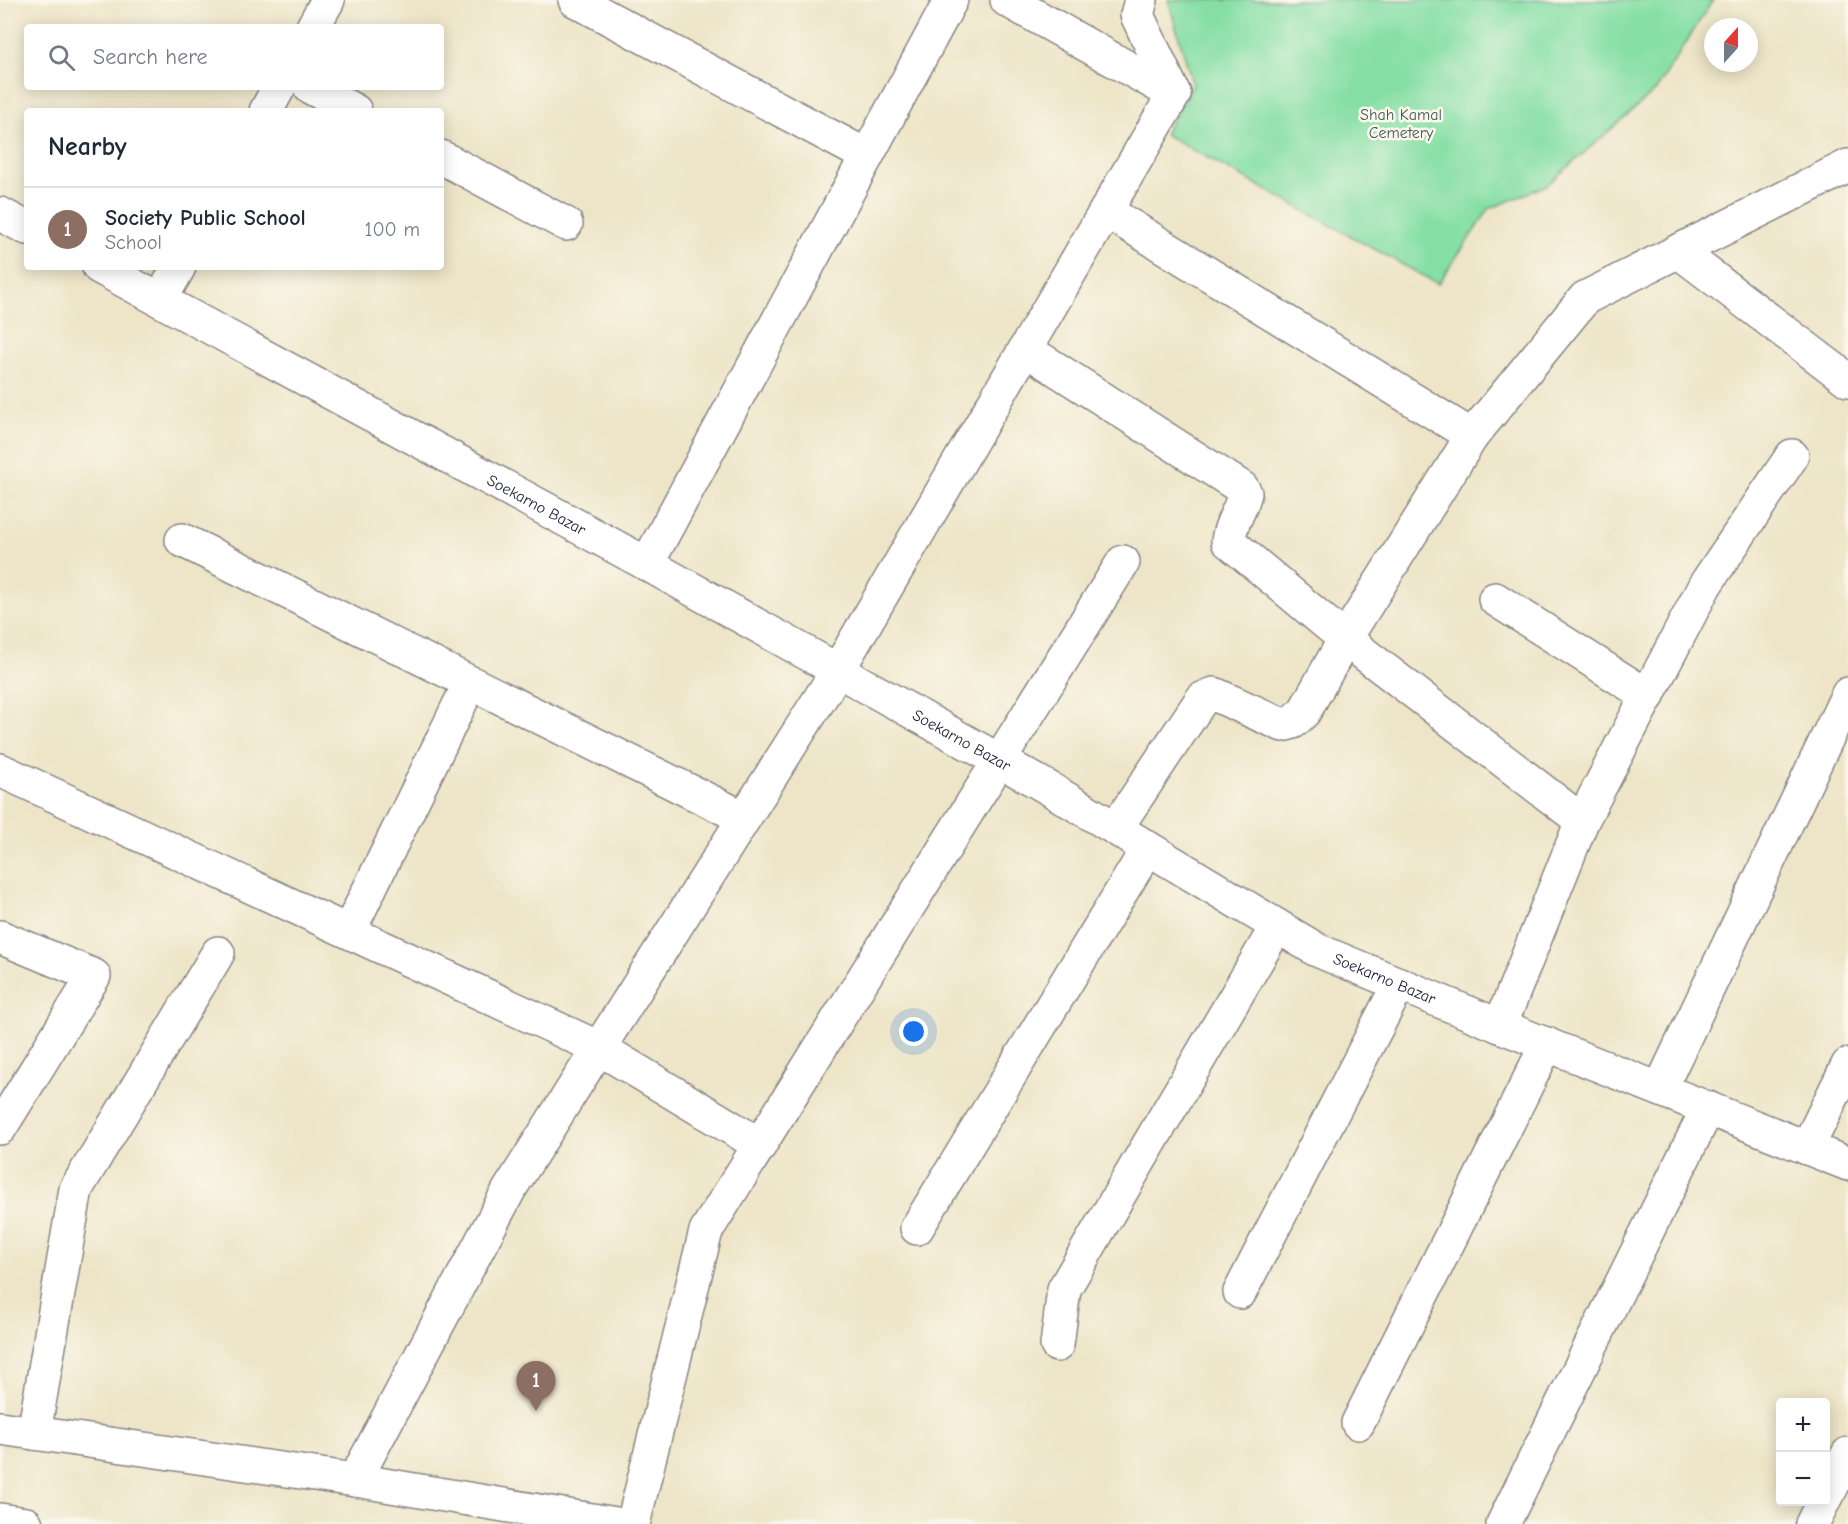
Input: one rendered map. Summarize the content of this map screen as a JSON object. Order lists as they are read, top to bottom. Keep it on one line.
{"streets":{"main road":["Soekarno Bazar"]},"parks":["Shah Kamal Cemetery"],"north":"top","page":{"search":"Search here","heading":"Nearby","list":[{"mark":"1","name":"Society Public School","note":"School","value":"100 m"}],"pins":"1","map_buttons":["+","−"]}}
